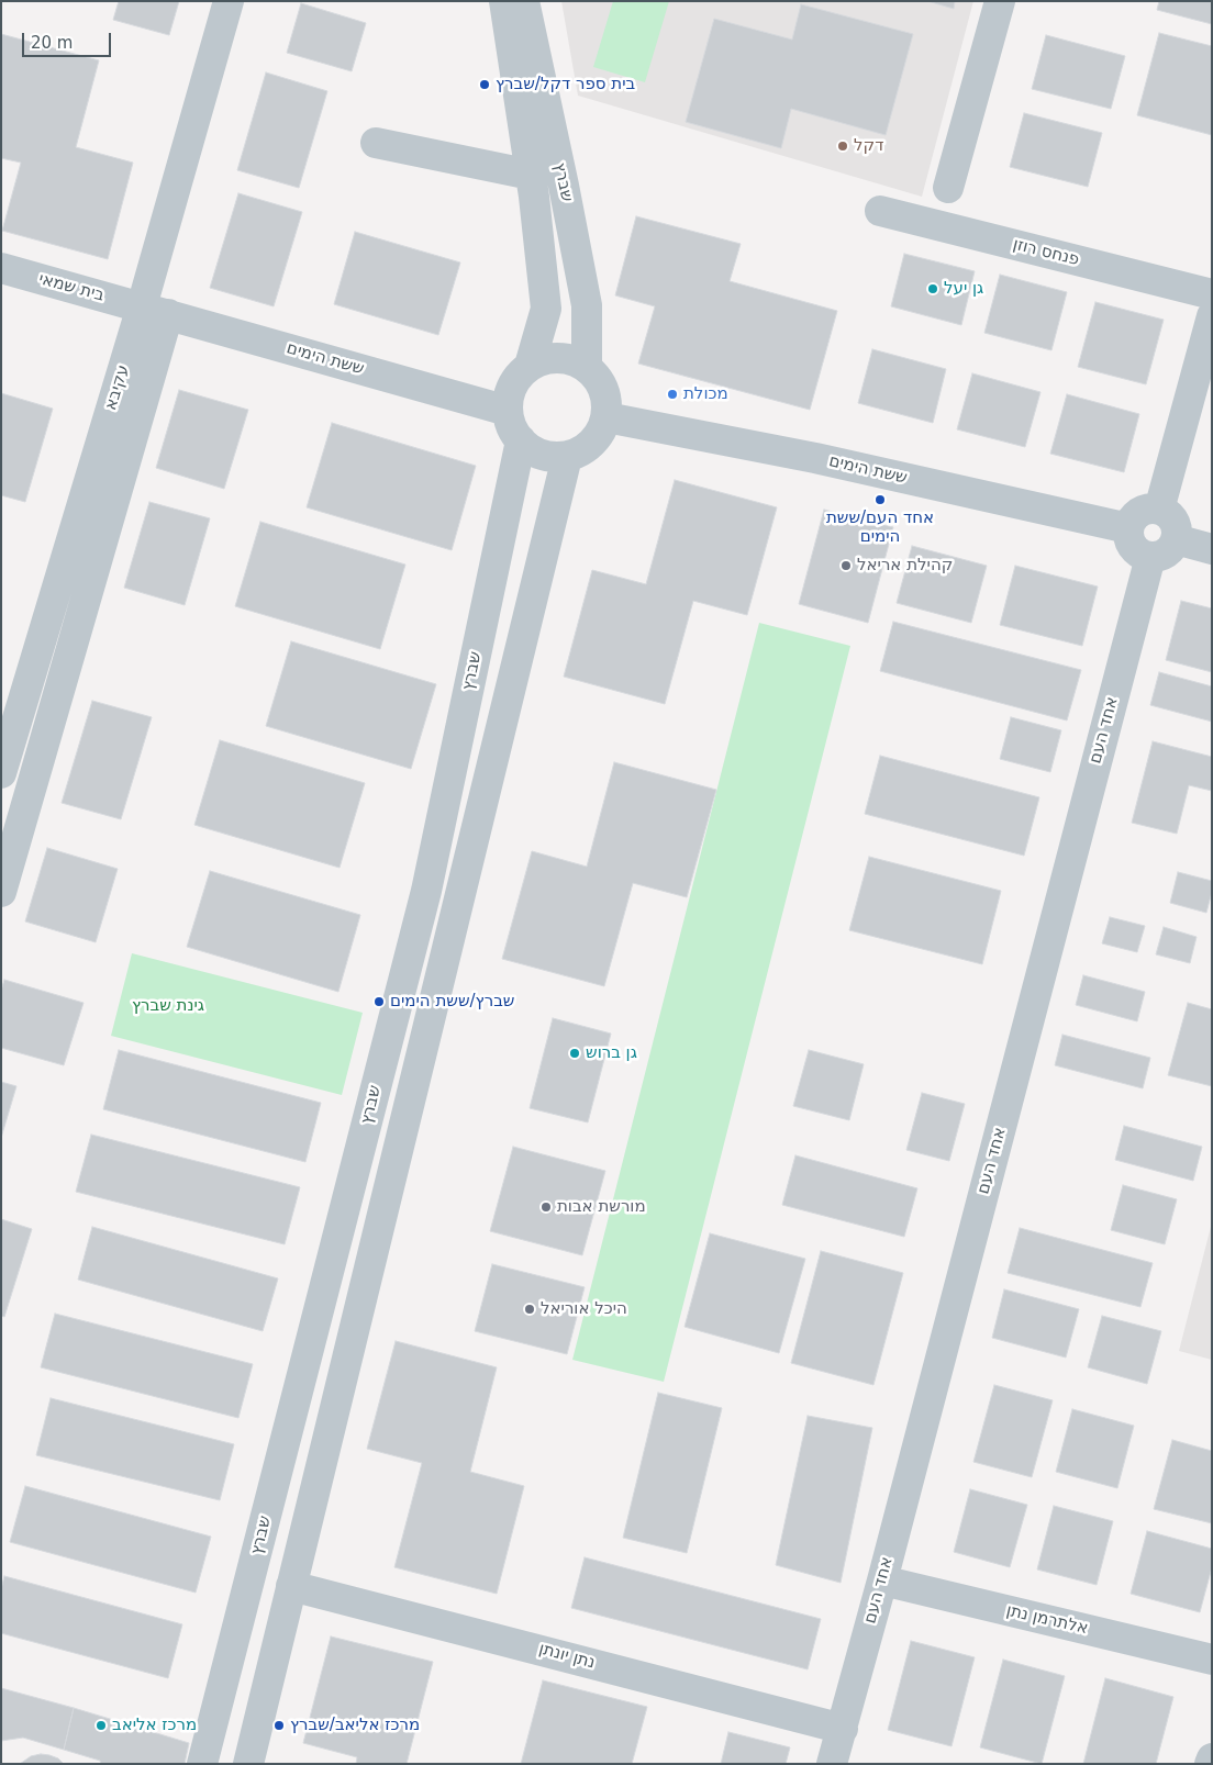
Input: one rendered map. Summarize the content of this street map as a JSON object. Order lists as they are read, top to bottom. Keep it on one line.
{"streets":{"street":["שברץ","פנחס רוזן","בית שמאי","ששת הימים","עקיבא","אחד העם","אלתרמן נתן","נתן יונתן"]},"crossings":[["שברץ","ששת הימים"],["בית שמאי","ששת הימים"],["בית שמאי","עקיבא"],["ששת הימים","עקיבא"],["ששת הימים","אחד העם"],["אחד העם","אלתרמן נתן"],["אחד העם","נתן יונתן"]],"parks":["גינת שברץ"],"places":["בית ספר דקל/שברץ","דקל","גן יעל","מכולת","אחד העם/ששת הימים","קהילת אריאל","שברץ/ששת הימים","גן ברוש","מורשת אבות","היכל אוריאל","מרכז אליאב","מרכז אליאב/שברץ"],"scale_bar":"20 m"}
